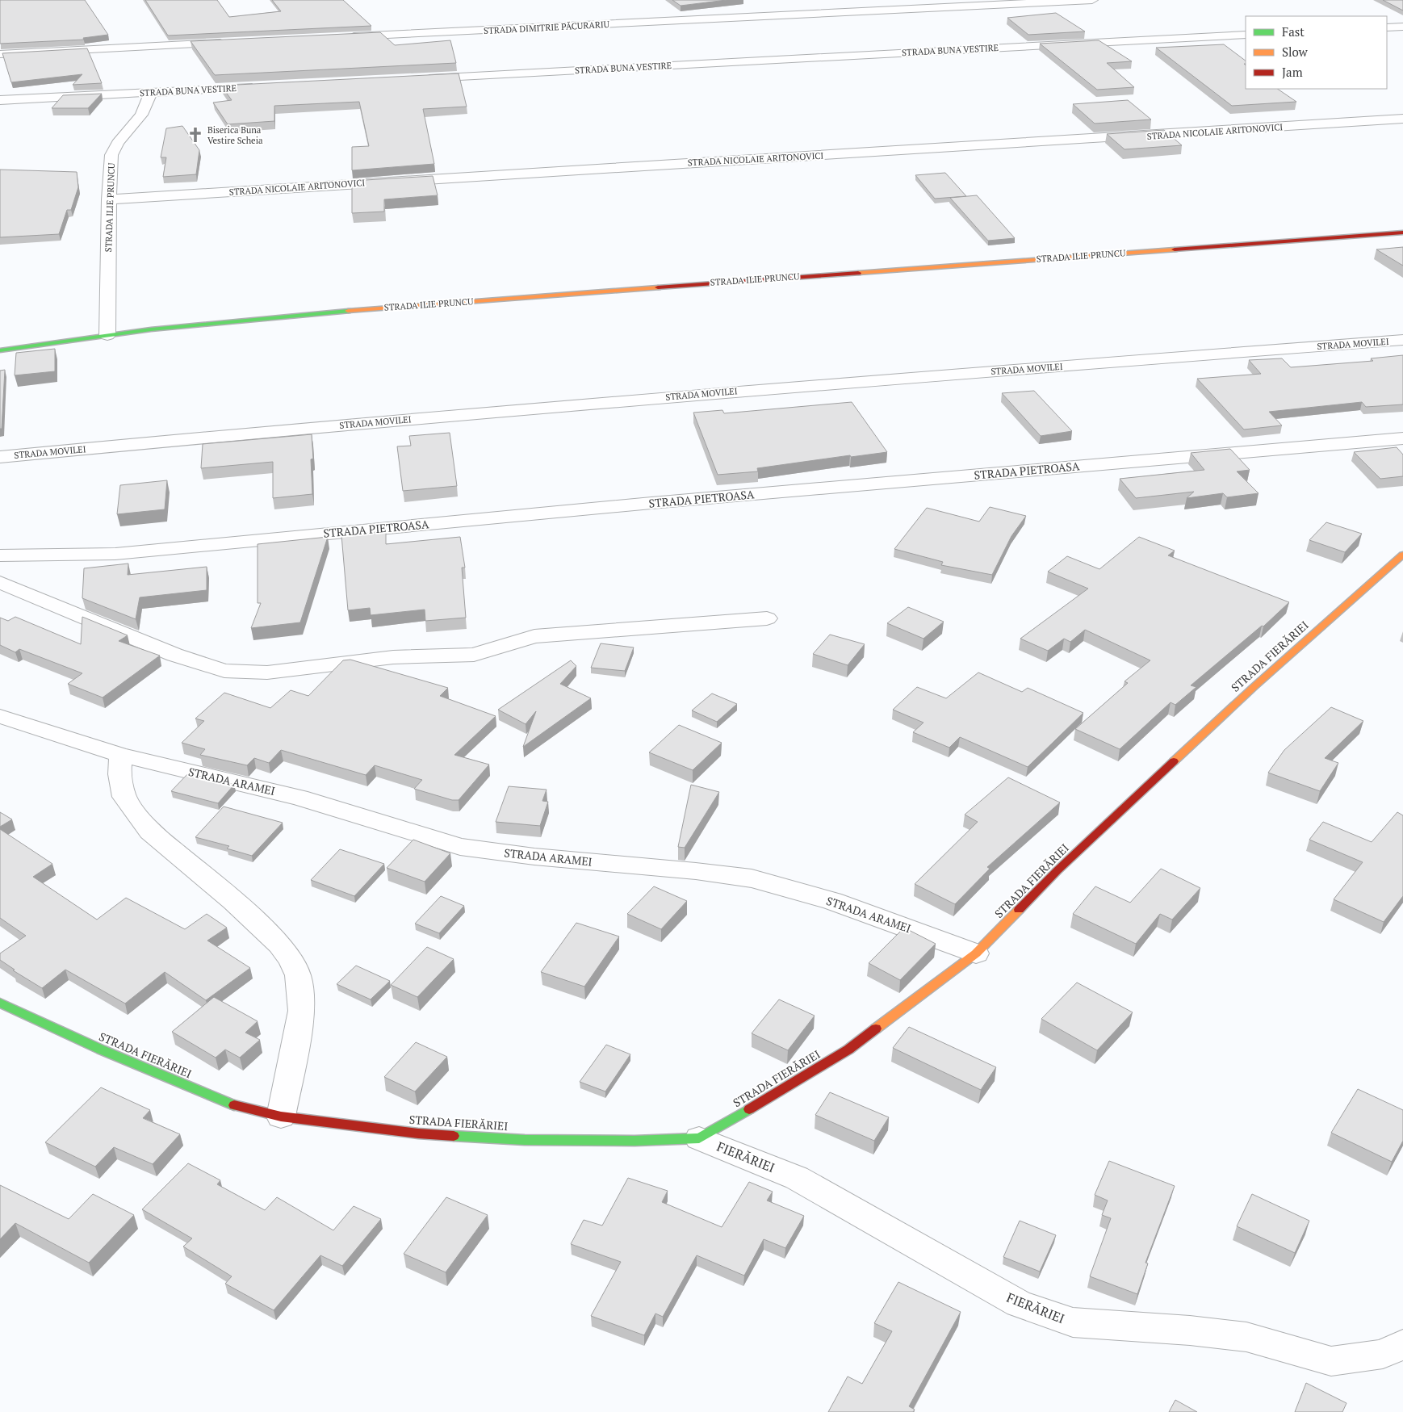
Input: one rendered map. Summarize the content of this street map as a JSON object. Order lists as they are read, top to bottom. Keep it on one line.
{"streets":{"street":["STRADA DIMITRIE PĂCURARIU","STRADA BUNA VESTIRE","STRADA NICOLAIE ARITONOVICI","STRADA ILIE PRUNCU","STRADA MOVILEI","STRADA PIETROASA","STRADA FIERĂRIEI","STRADA ARAMEI","FIERĂRIEI"]},"crossings":[["STRADA BUNA VESTIRE","STRADA ILIE PRUNCU"],["STRADA NICOLAIE ARITONOVICI","STRADA ILIE PRUNCU"],["STRADA FIERĂRIEI","STRADA ARAMEI"],["STRADA FIERĂRIEI","FIERĂRIEI"]],"places":{"church":["Biserica Buna Vestire Scheia"]},"legend":["Fast","Slow","Jam"]}
